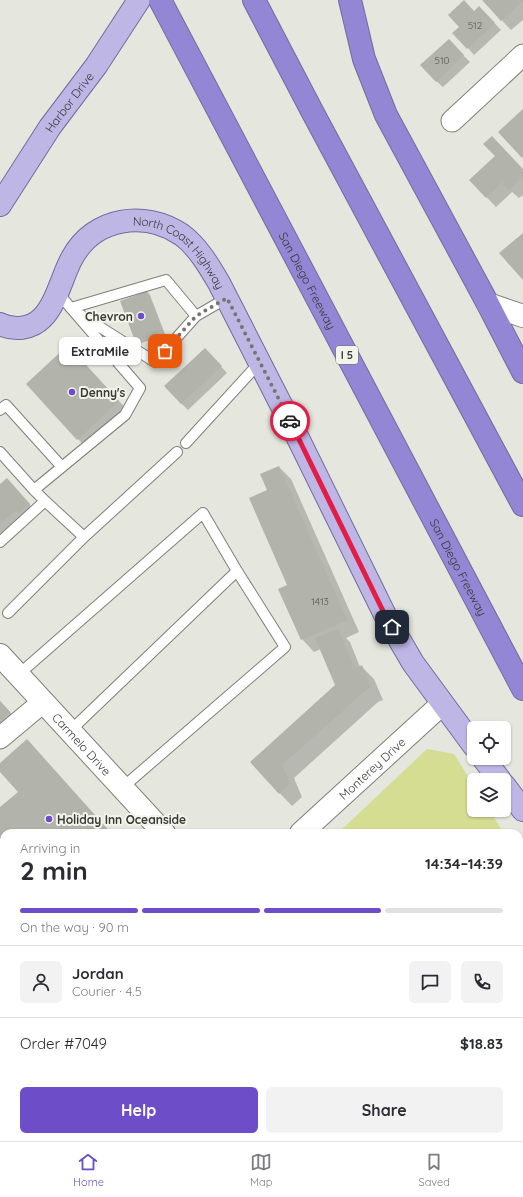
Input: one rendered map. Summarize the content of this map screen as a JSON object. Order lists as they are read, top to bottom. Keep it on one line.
{"streets":{"highway":["San Diego Freeway","I 5"],"main road":["Harbor Drive","North Coast Highway"],"street":["Carmelo Drive","Monterey Drive"]},"crossings":[["North Coast Highway","Monterey Drive"]],"places":["Chevron","ExtraMile","Denny's","Holiday Inn Oceanside"],"house_numbers":["512","510","1413"],"page":{"bubble":"ExtraMile","heading":["2 min","Arriving in","14:34–14:39"],"panel":["Jordan","Courier · 4.5","Order #7049","$18.83"],"bar":"On the way · 90 m","buttons":["Help","Share"],"tabs":["Home","Map","Saved"]}}
